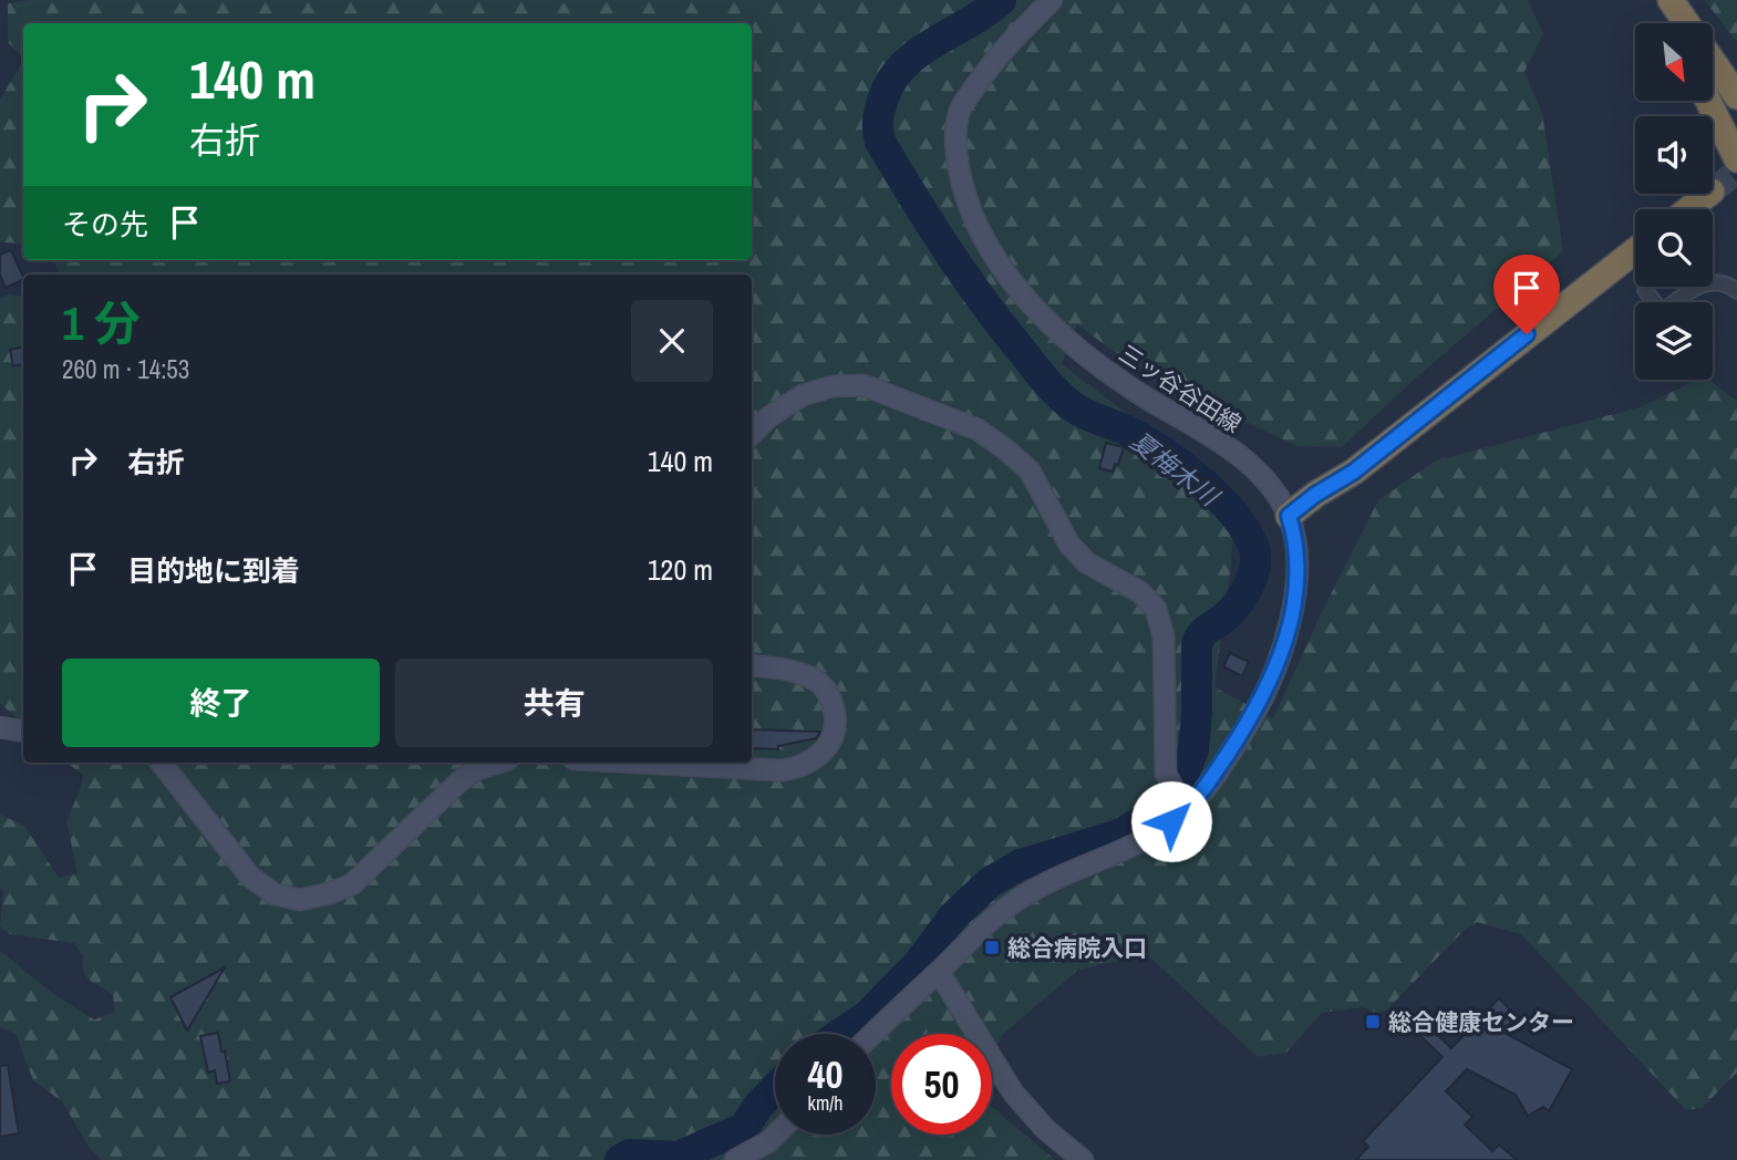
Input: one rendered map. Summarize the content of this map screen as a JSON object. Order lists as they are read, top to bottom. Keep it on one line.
{"streets":{"street":["三ッ谷谷田線"]},"water":["夏梅木川"],"places":{"transit":["総合病院入口","総合健康センター"]},"north":"bottom right","page":{"turn":["140 m","右折"],"then":"その先","heading":["1 分","260 m · 14:53"],"list":[{"name":"右折","value":"140 m"},{"name":"目的地に到着","value":"120 m"}],"buttons":["終了","共有"],"speed":"40 km/h","limit":"50"}}
